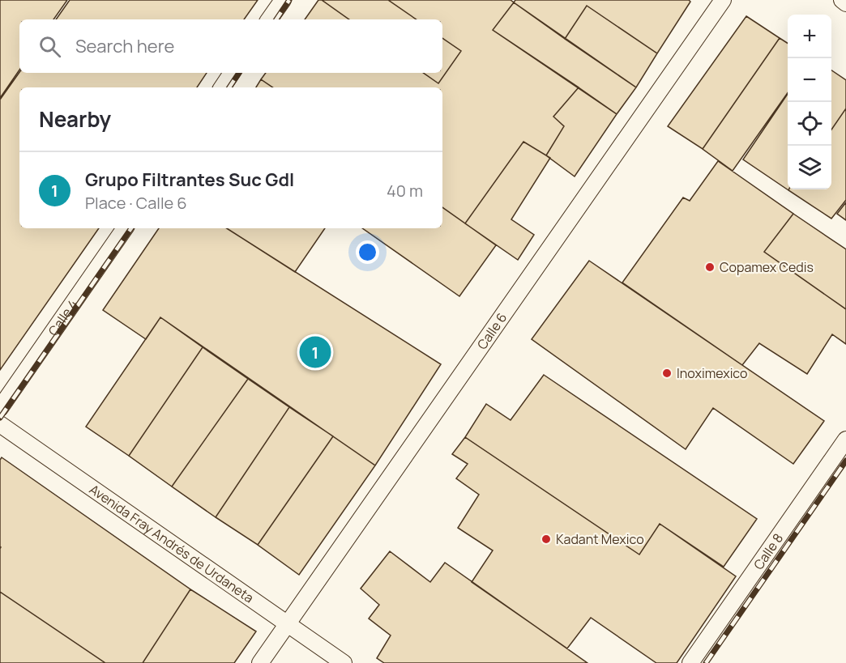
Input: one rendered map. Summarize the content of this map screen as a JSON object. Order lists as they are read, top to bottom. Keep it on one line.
{"streets":{"street":["Calle 4","Calle 6","Avenida Fray Andrés de Urdaneta","Calle 8"]},"crossings":[["Calle 6","Avenida Fray Andrés de Urdaneta"]],"places":["Copamex Cedis","Inoximexico","Kadant Mexico"],"page":{"map_buttons":["+","−"],"search":"Search here","heading":"Nearby","list":[{"mark":"1","name":"Grupo Filtrantes Suc Gdl","note":"Place · Calle 6","value":"40 m"}],"pins":"1"}}
